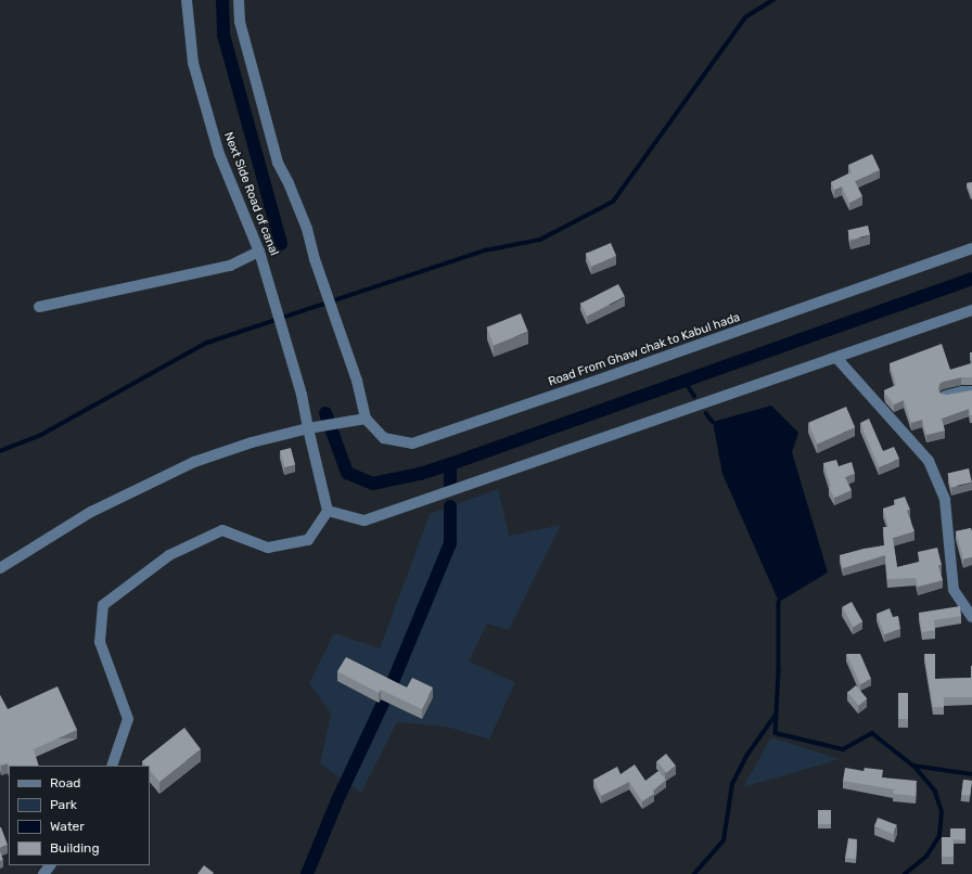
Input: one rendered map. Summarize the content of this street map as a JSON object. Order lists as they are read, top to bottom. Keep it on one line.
{"streets":{"street":["Next Side Road of canal","Road From Ghaw chak to Kabul hada"]},"legend":["Road","Park","Water","Building"]}
